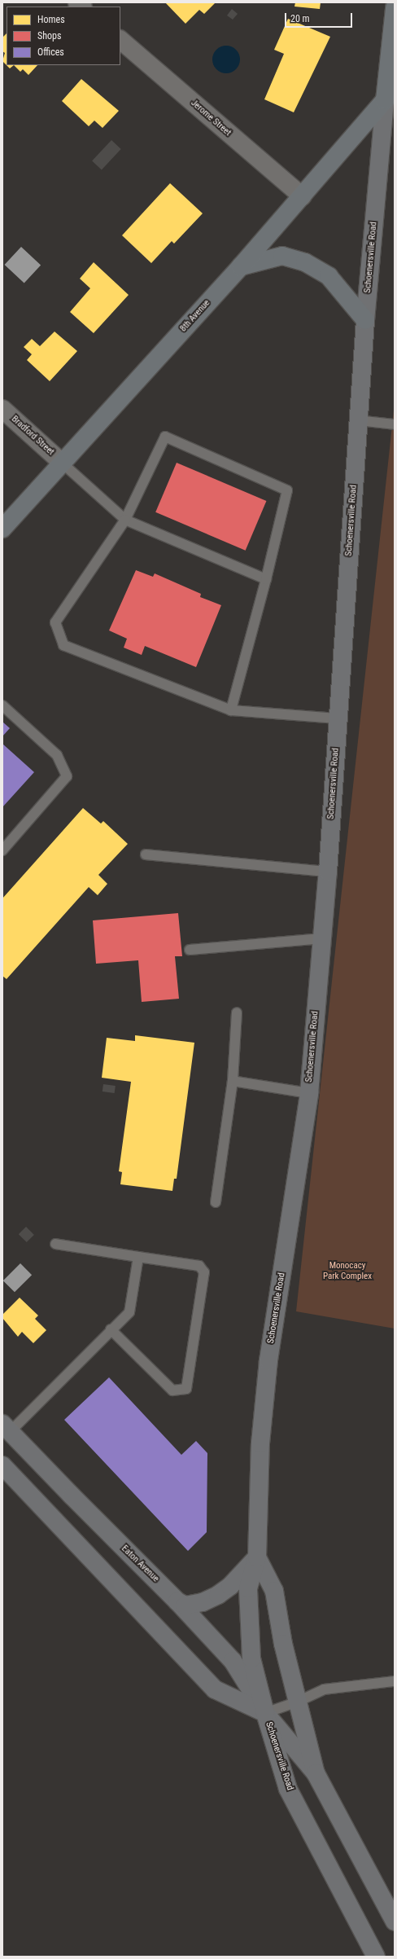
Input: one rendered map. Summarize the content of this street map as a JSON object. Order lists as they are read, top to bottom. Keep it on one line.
{"streets":{"main road":["Schoenersville Road","8th Avenue","Eaton Avenue"],"street":["Jerome Street","Bradford Street"]},"crossings":[["Jerome Street","8th Avenue"],["Schoenersville Road","8th Avenue"],["Schoenersville Road","Eaton Avenue"],["8th Avenue","Bradford Street"]],"parks":["Monocacy Park Complex"],"legend":["Homes","Shops","Offices"],"scale_bar":"20 m"}
